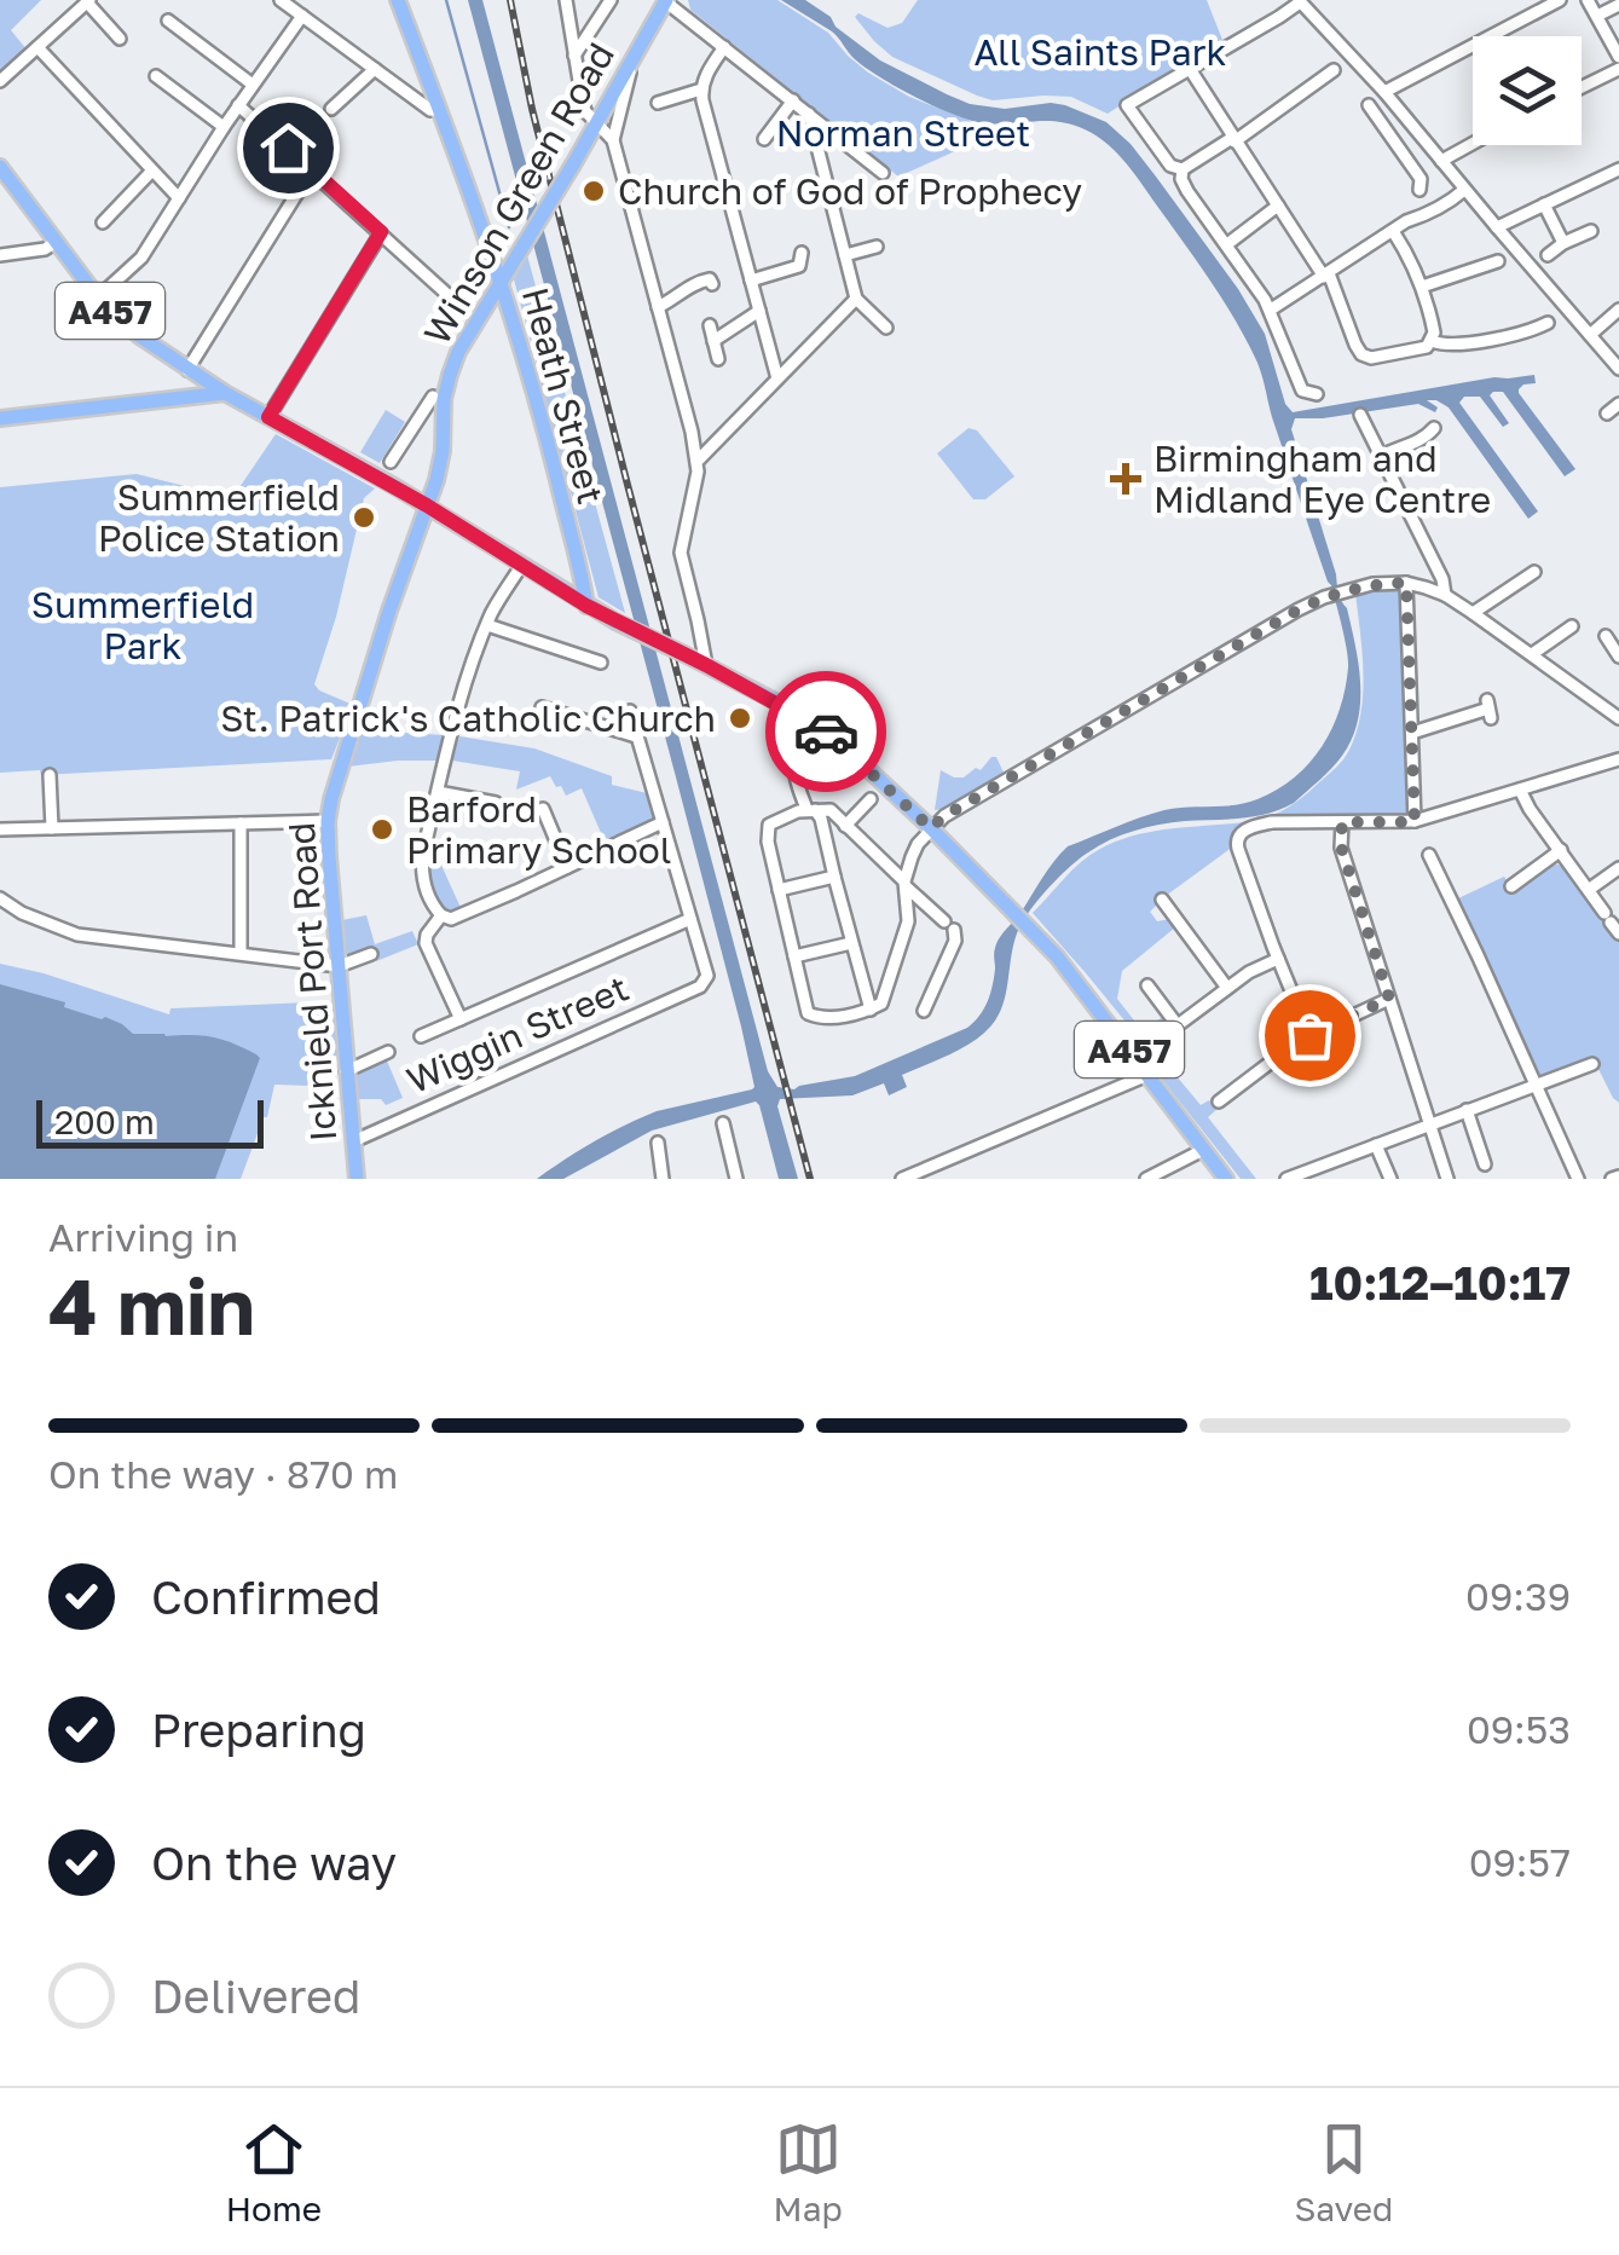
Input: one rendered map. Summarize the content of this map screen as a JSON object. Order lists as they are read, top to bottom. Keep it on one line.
{"streets":{"main road":["Winson Green Road","A457","Heath Street","Icknield Port Road"],"street":["Wiggin Street"]},"crossings":[["Winson Green Road","A457"],["Winson Green Road","Heath Street"],["Winson Green Road","Icknield Port Road"],["A457","Heath Street"],["A457","Icknield Port Road"],["Icknield Port Road","Wiggin Street"]],"parks":["All Saints Park","Norman Street","Summerfield Park"],"places":{"other":["Church of God of Prophecy","Summerfield Police Station","St. Patrick's Catholic Church","Barford Primary School"],"health":["Birmingham and Midland Eye Centre"]},"scale_bar":"200 m","page":{"scale":"200 m","heading":["4 min","Arriving in","10:12–10:17"],"bar":"On the way · 870 m","list":[["Confirmed","09:39"],["Preparing","09:53"],["On the way","09:57"],"Delivered"],"tabs":["Home","Map","Saved"]}}
